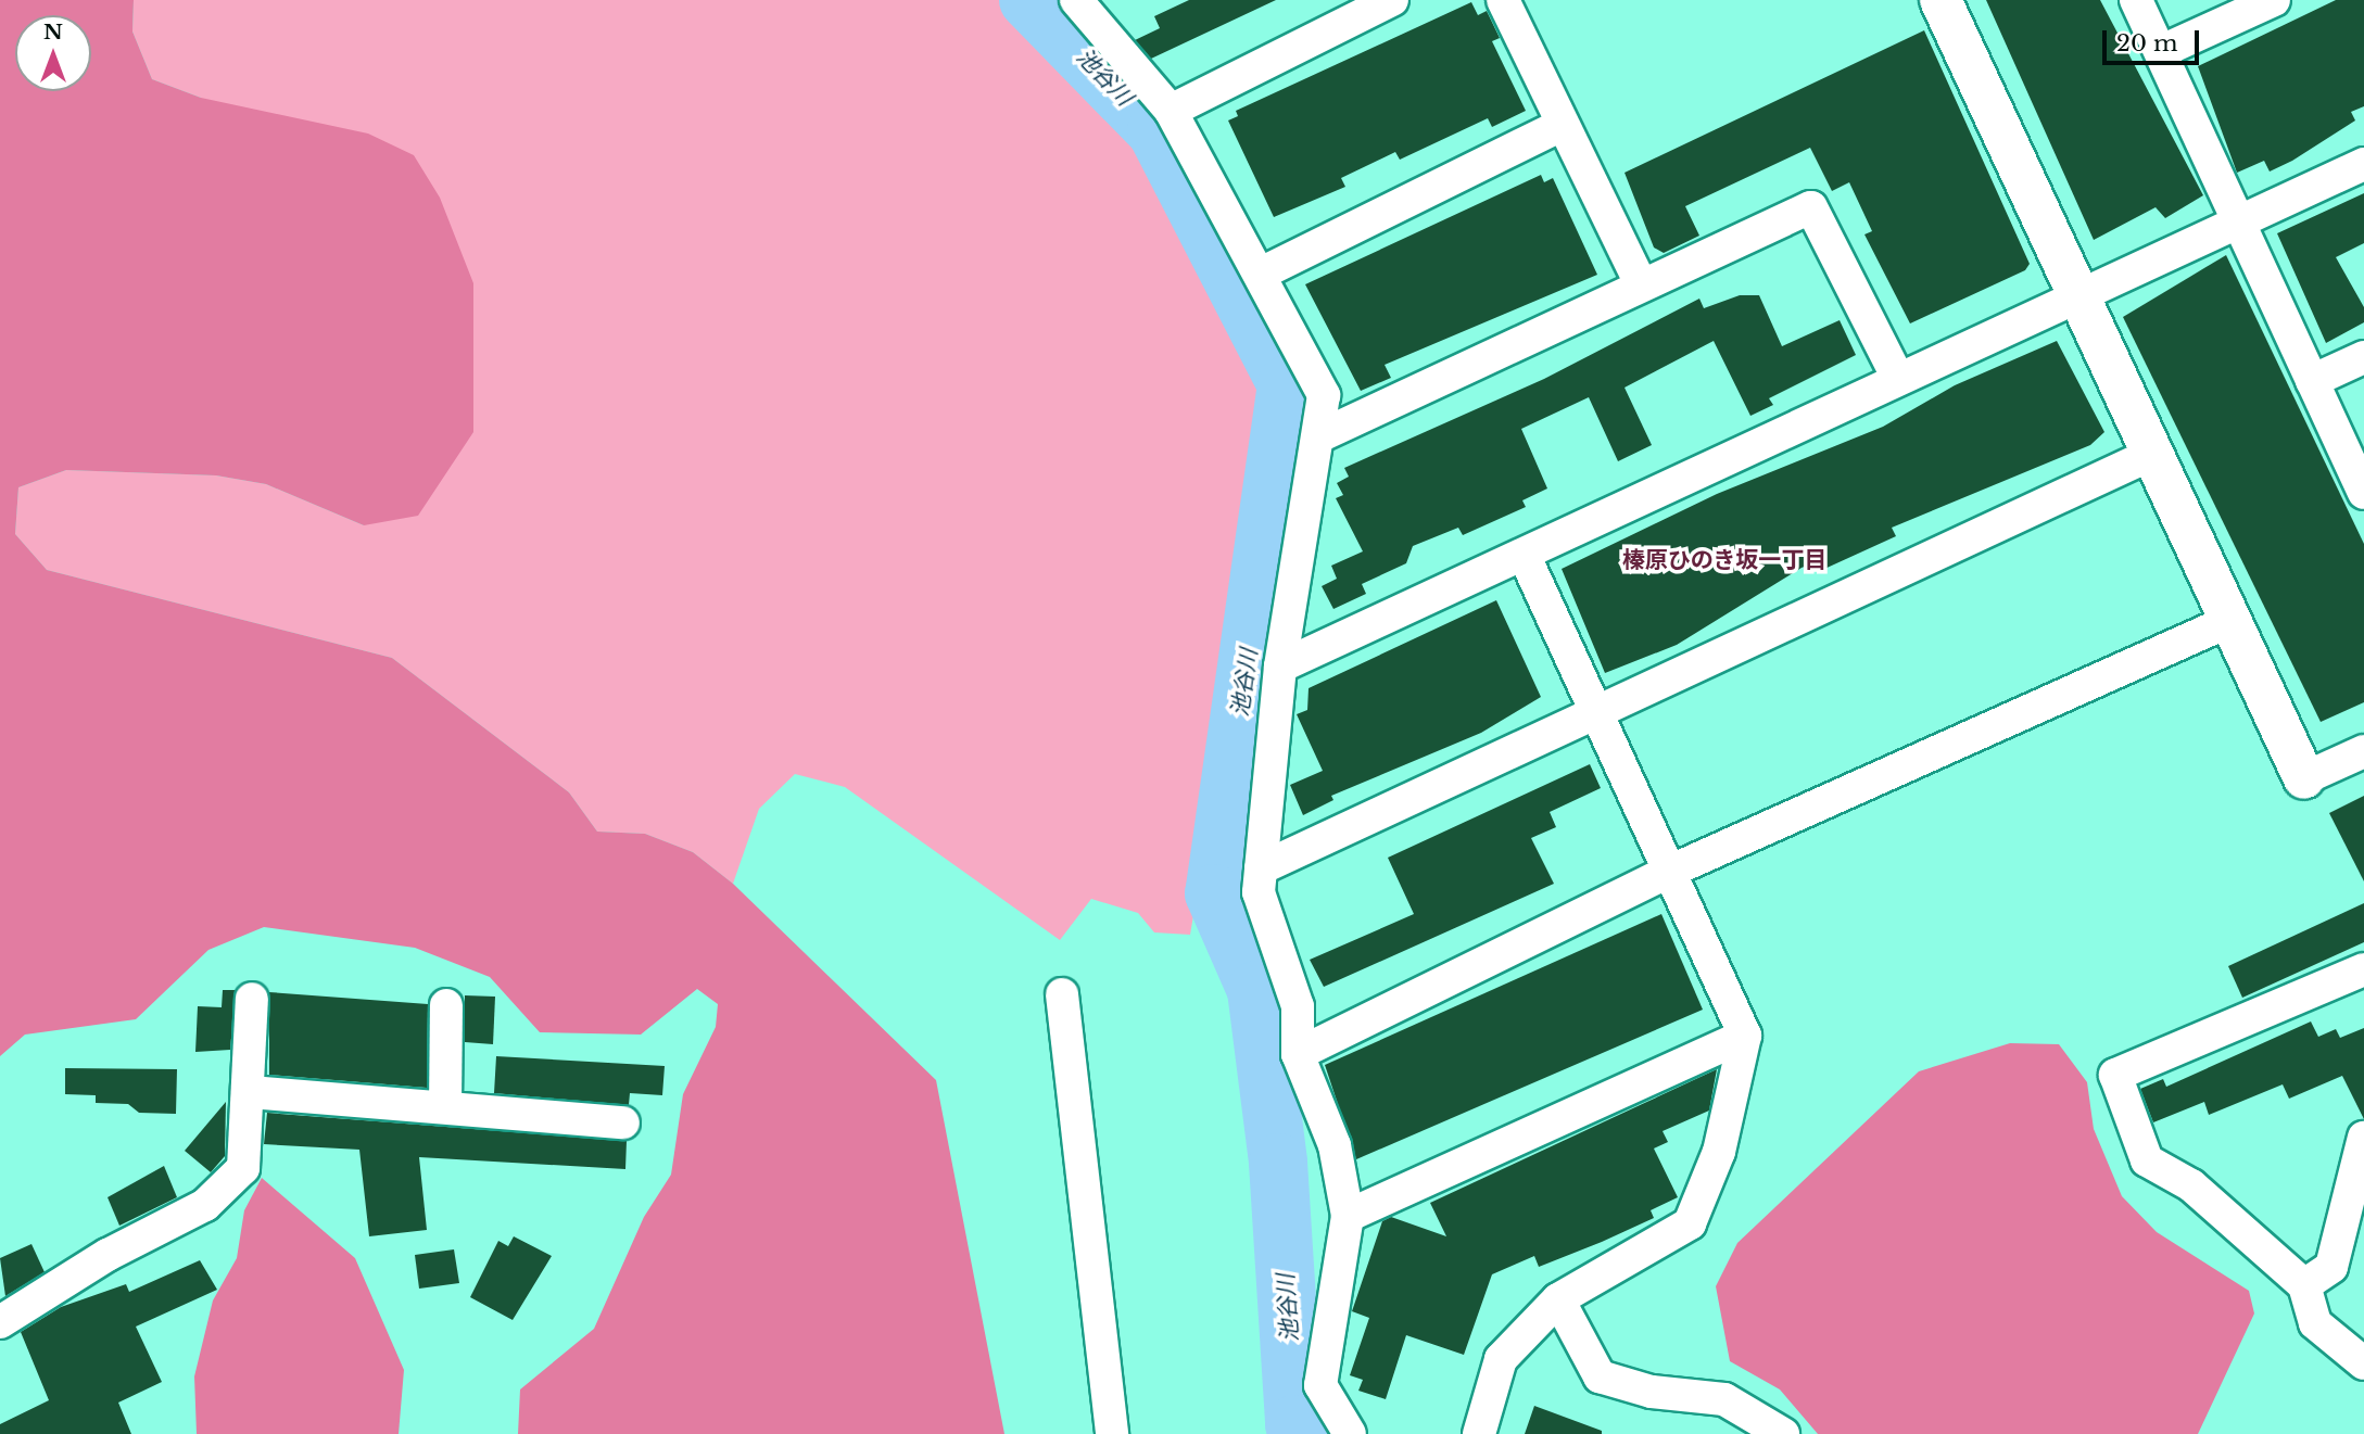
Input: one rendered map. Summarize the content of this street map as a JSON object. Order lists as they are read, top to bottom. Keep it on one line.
{"districts":["榛原ひのき坂一丁目"],"water":["池谷川"],"scale_bar":"20 m","north":"top"}
